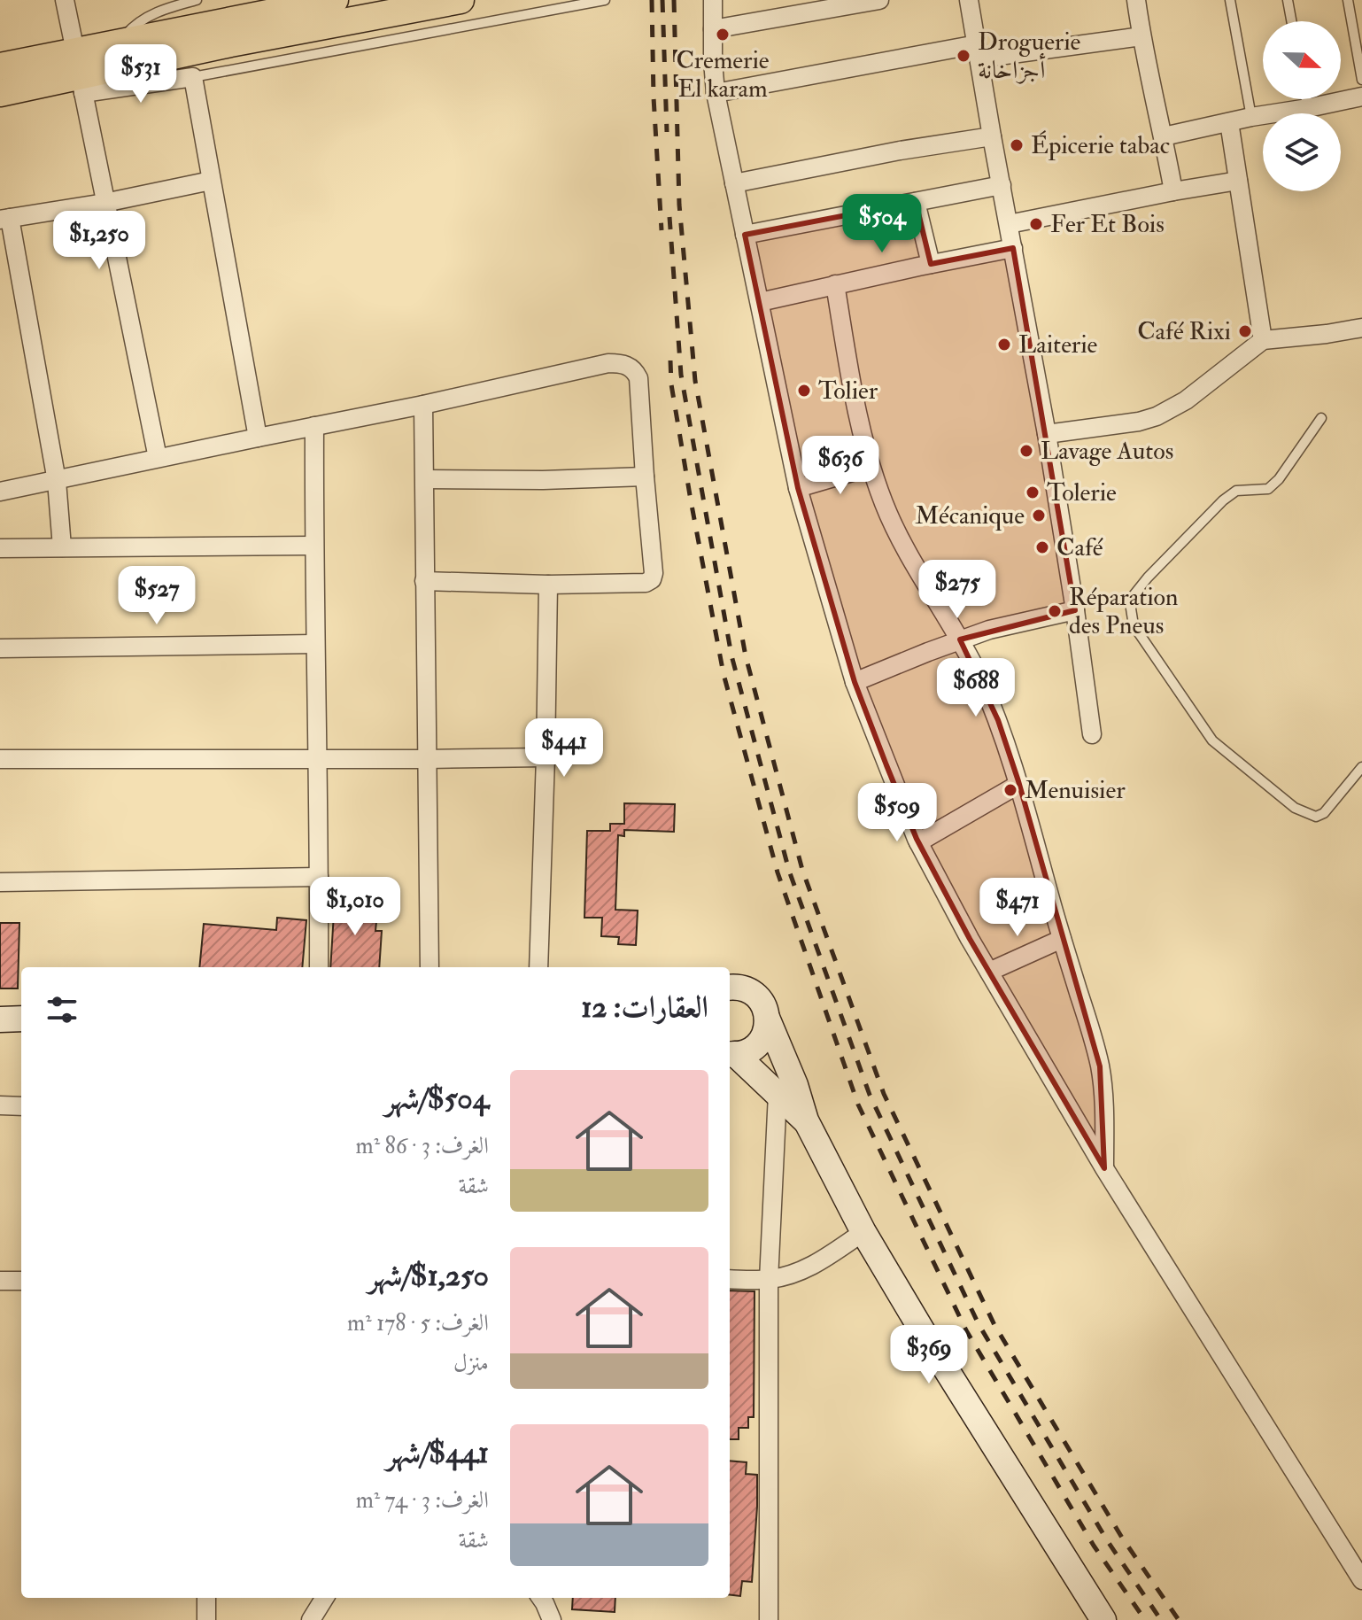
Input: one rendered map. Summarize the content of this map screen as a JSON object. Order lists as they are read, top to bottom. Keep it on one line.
{"places":["Cremerie El karam","Droguerie أجزاخانة","Épicerie tabac","Fer Et Bois","Café Rixi","Laiterie","Tolier","Lavage Autos","Tolerie","Mécanique","Café","Réparation des Pneus","Menuisier"],"north":"right","page":{"price":["$531","$504","$1,250","$636","$275","$527","$688","$441","$509","$1,010","$471","$369"],"heading":"العقارات: 12","list":[{"name":"$504/شهر","note":"الغرف: 3 · 86 m² · شقة"},{"name":"$1,250/شهر","note":"الغرف: 5 · 178 m² · منزل"},{"name":"$441/شهر","note":"الغرف: 3 · 74 m² · شقة"}]}}
